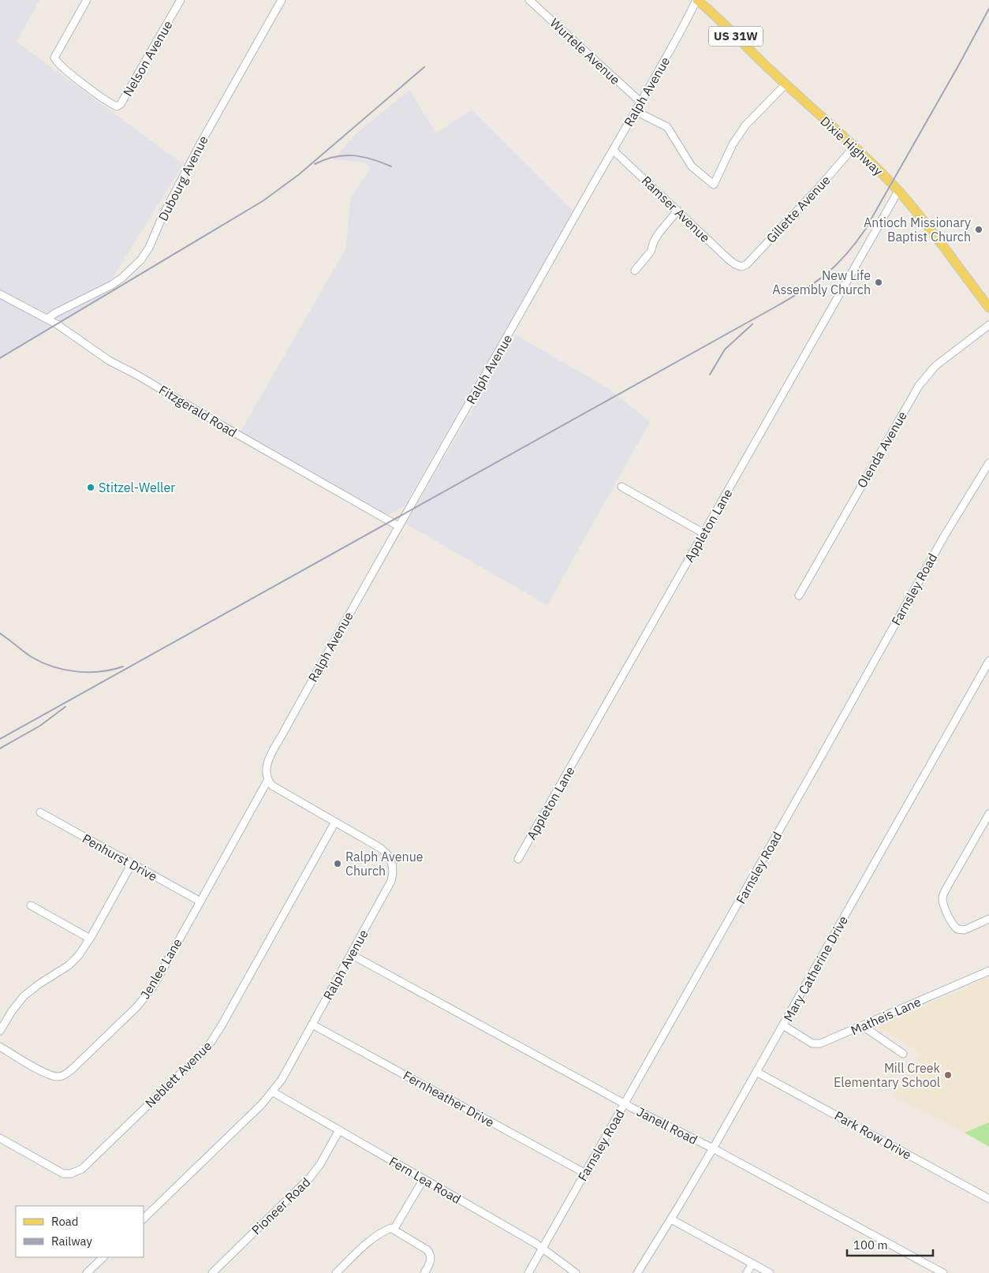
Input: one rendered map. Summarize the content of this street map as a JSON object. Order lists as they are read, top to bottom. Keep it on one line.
{"streets":{"main road":["US 31W","Dixie Highway"],"street":["Wurtele Avenue","Nelson Avenue","Ralph Avenue","Dubourg Avenue","Ramser Avenue","Gillette Avenue","Fitzgerald Road","Olenda Avenue","Appleton Lane","Farnsley Road","Penhurst Drive","Jenlee Lane","Mary Catherine Drive","Matheis Lane","Neblett Avenue","Fernheather Drive","Janell Road","Park Row Drive","Fern Lea Road","Pioneer Road"]},"crossings":[["Wurtele Avenue","Ralph Avenue"],["Ralph Avenue","Dixie Highway"],["Ralph Avenue","Ramser Avenue"],["Ralph Avenue","Fitzgerald Road"],["Ralph Avenue","Jenlee Lane"],["Ralph Avenue","Neblett Avenue"],["Ralph Avenue","Fernheather Drive"],["Ralph Avenue","Janell Road"],["Ralph Avenue","Fern Lea Road"],["Dixie Highway","Gillette Avenue"],["Dixie Highway","Appleton Lane"],["Dubourg Avenue","Fitzgerald Road"],["Ramser Avenue","Gillette Avenue"],["Farnsley Road","Fernheather Drive"],["Farnsley Road","Janell Road"],["Farnsley Road","Fern Lea Road"],["Penhurst Drive","Jenlee Lane"],["Mary Catherine Drive","Matheis Lane"],["Mary Catherine Drive","Janell Road"],["Mary Catherine Drive","Park Row Drive"],["Fern Lea Road","Pioneer Road"]],"places":["Antioch Missionary Baptist Church","New Life Assembly Church","Stitzel-Weller","Ralph Avenue Church","Mill Creek Elementary School"],"legend":["Road","Railway"],"scale_bar":"100 m"}
